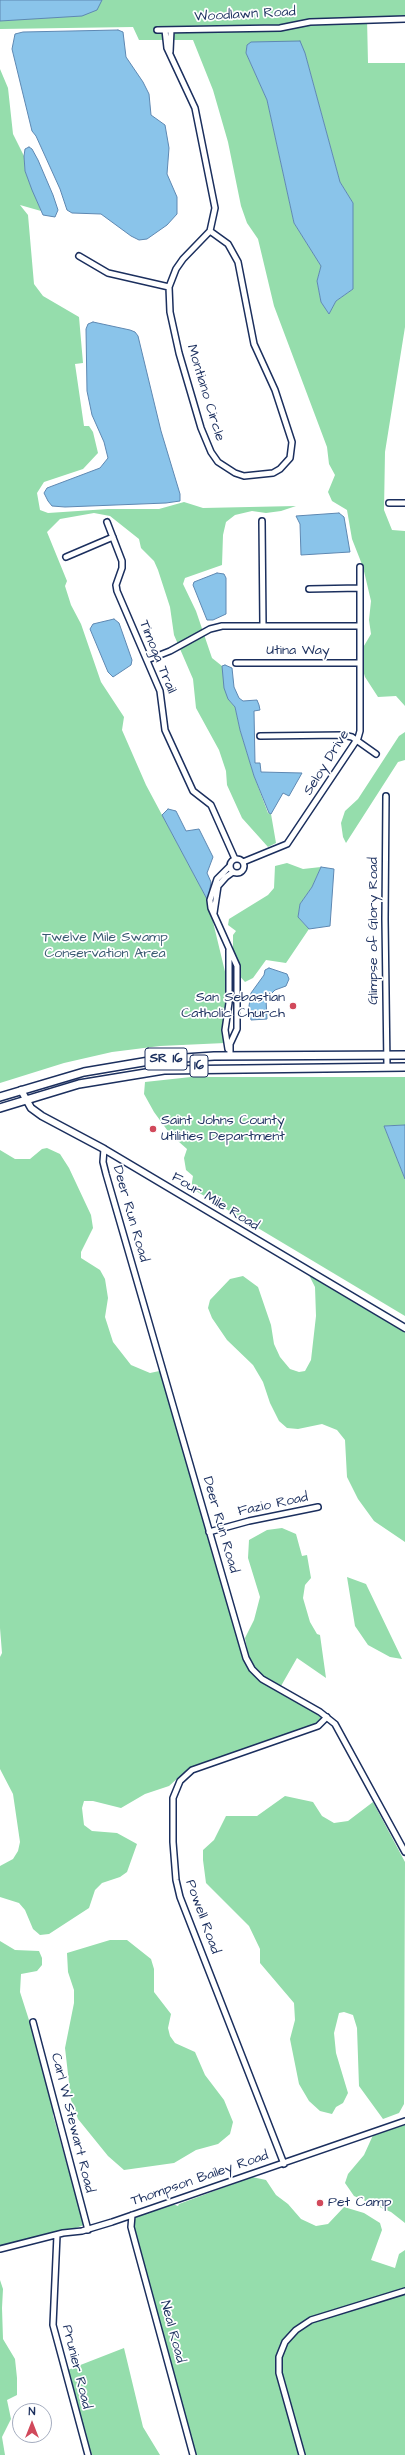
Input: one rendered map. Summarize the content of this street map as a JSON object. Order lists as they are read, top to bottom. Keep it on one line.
{"streets":{"highway":["SR 16","16"],"main road":["Four Mile Road"],"street":["Woodlawn Road","Montiano Circle","Utina Way","Timoga Trail","Seloy Drive","Glimpse of Glory Road","Deer Run Road","Fazio Road","Powell Road","Carl W Stewart Road","Thompson Bailey Road","Neal Road","Prunier Road"]},"crossings":[["Utina Way","Seloy Drive"],["Glimpse of Glory Road","SR 16"],["SR 16","16"],["SR 16","Four Mile Road"],["Four Mile Road","Deer Run Road"],["Deer Run Road","Fazio Road"],["Deer Run Road","Powell Road"],["Powell Road","Thompson Bailey Road"],["Carl W Stewart Road","Thompson Bailey Road"],["Thompson Bailey Road","Neal Road"],["Thompson Bailey Road","Prunier Road"]],"parks":["Twelve Mile Swamp Conservation Area"],"places":["San Sebastian Catholic Church","Saint Johns County Utilities Department","Pet Camp"],"north":"top"}
